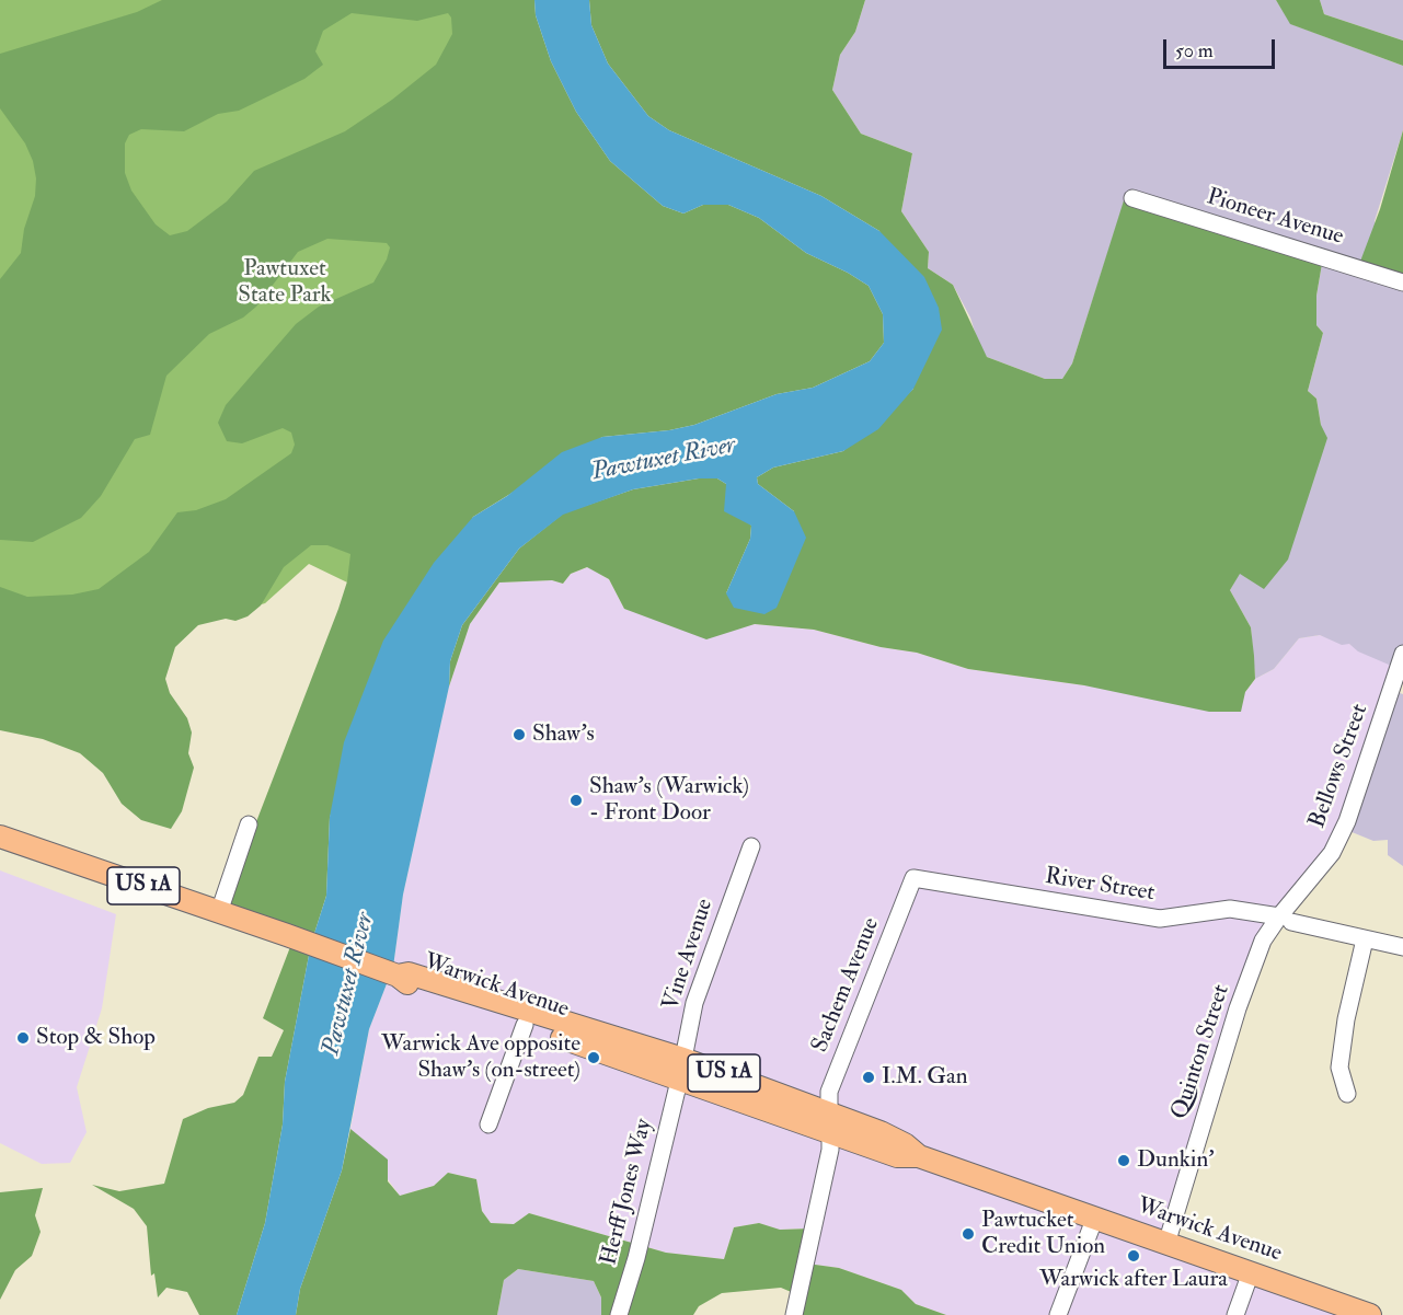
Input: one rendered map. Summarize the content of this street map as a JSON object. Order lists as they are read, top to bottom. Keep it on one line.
{"streets":{"main road":["US 1A","Warwick Avenue"],"street":["Pioneer Avenue","Bellows Street","River Street","Vine Avenue","Sachem Avenue","Quinton Street","Herff Jones Way"]},"crossings":[["Bellows Street","River Street"],["Bellows Street","Quinton Street"],["US 1A","Warwick Avenue"],["River Street","Sachem Avenue"],["River Street","Quinton Street"],["Vine Avenue","Warwick Avenue"],["Vine Avenue","Herff Jones Way"],["Sachem Avenue","Warwick Avenue"],["Warwick Avenue","Quinton Street"],["Warwick Avenue","Herff Jones Way"]],"water":["Pawtuxet River"],"parks":["Pawtuxet State Park"],"places":["Shaw's","Shaw's (Warwick) - Front Door","Stop & Shop","Warwick Ave opposite Shaw's (on-street)","I.M. Gan","Dunkin'","Pawtucket Credit Union","Warwick after Laura"],"scale_bar":"50 m"}
